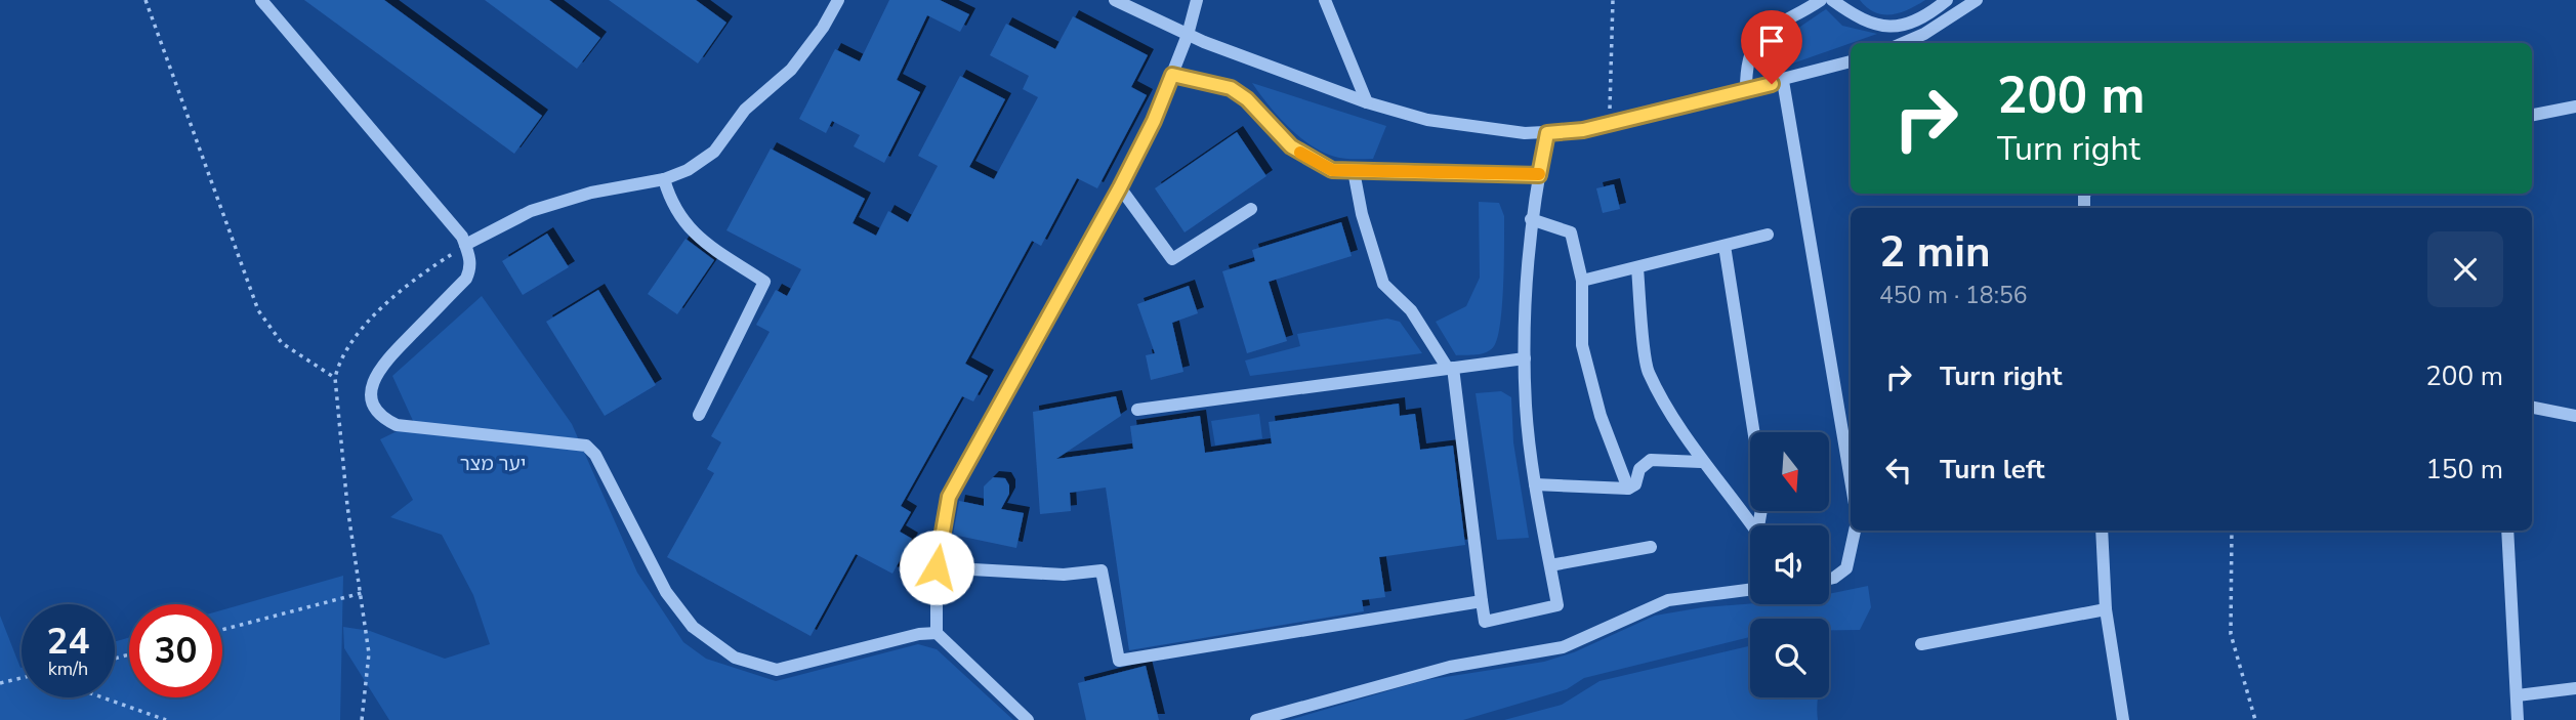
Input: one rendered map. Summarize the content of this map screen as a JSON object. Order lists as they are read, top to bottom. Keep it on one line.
{"parks":["יער מצר"],"north":"bottom","page":{"turn":["200 m","Turn right"],"heading":["2 min","450 m · 18:56"],"list":[{"name":"Turn right","value":"200 m"},{"name":"Turn left","value":"150 m"}],"speed":"24 km/h","limit":"30"}}
